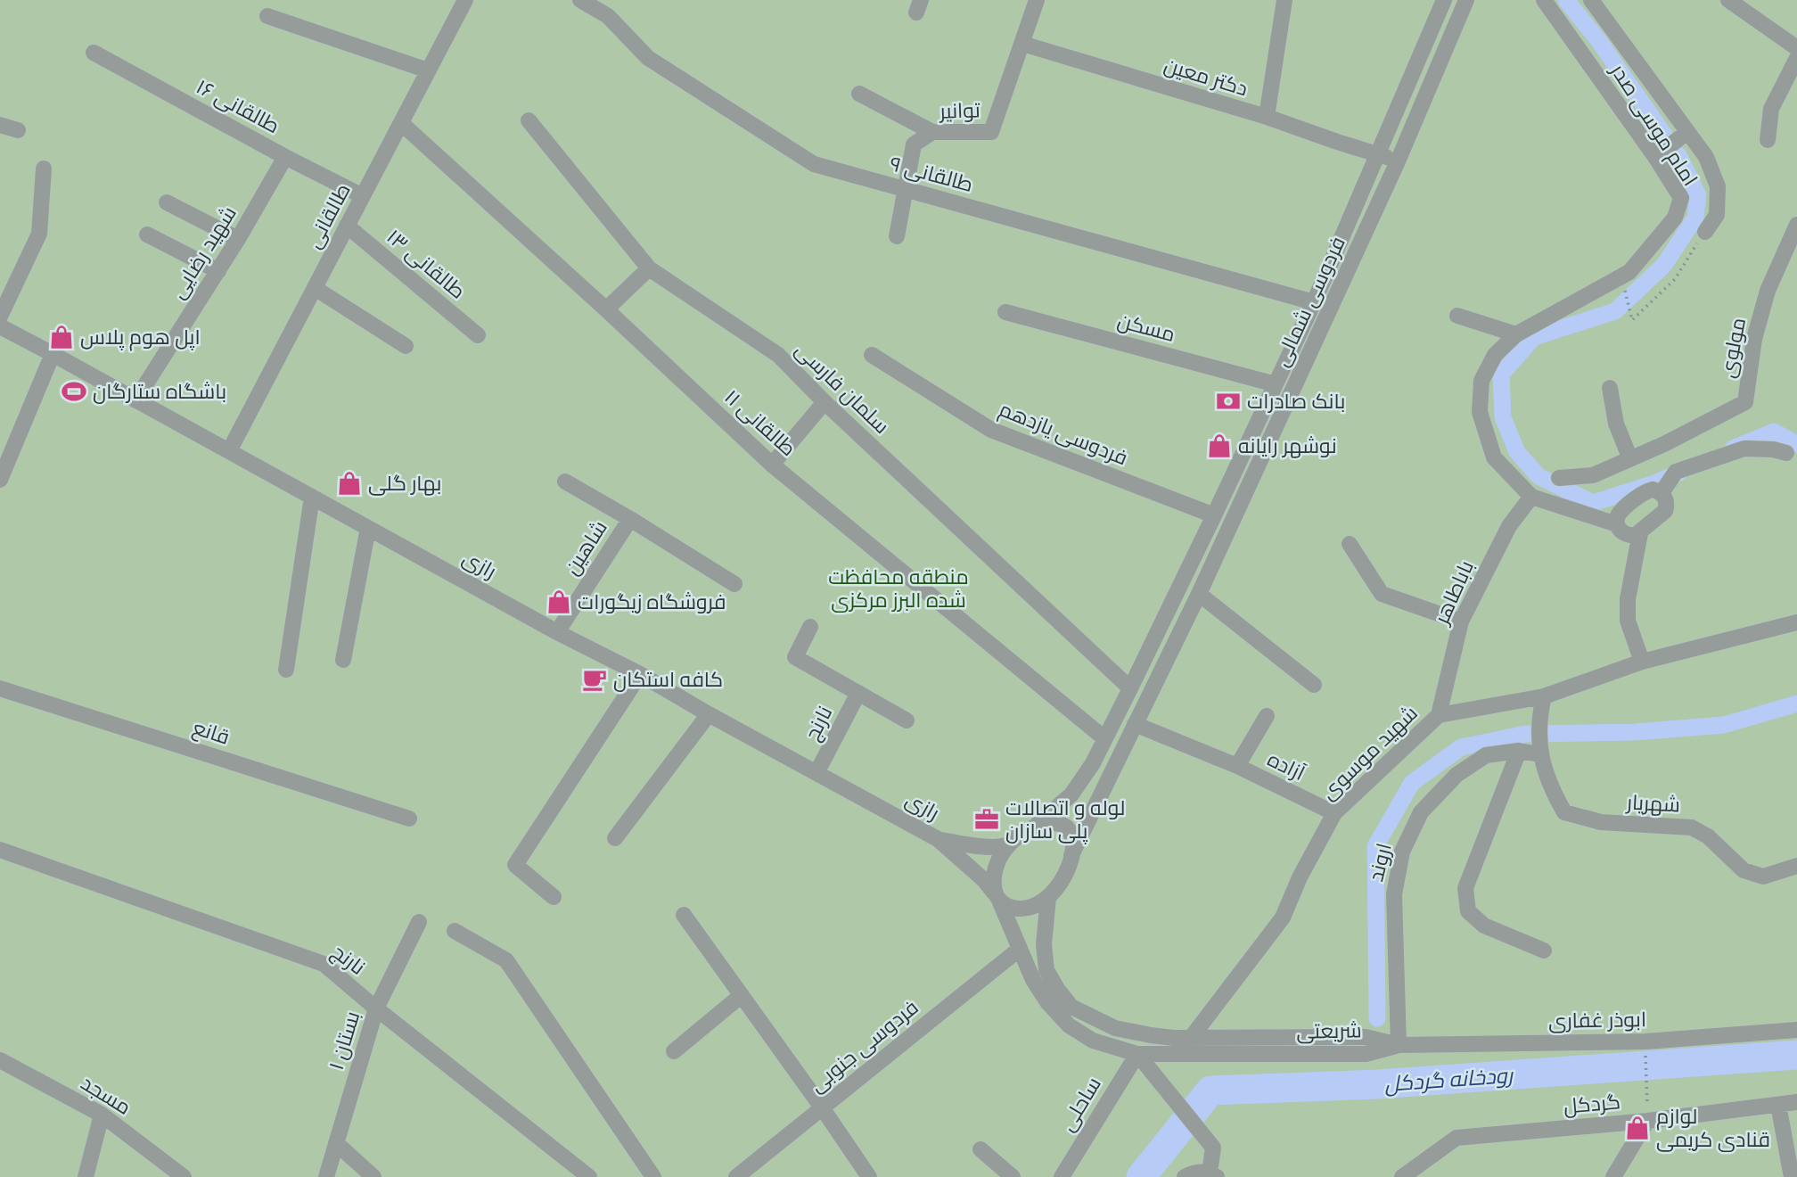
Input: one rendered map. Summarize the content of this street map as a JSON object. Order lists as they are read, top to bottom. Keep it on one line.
{"streets":{"street":["دکتر معین","طالقانی ۱۶","توانیر","امام موسی صدر","طالقانی ۹","طالقانی","شهید رضایی","طالقانی ۱۳","فردوسی شمالی","مسکن","مولوی","سلمان فارسی","طالقانی ۱۱","فردوسی یازدهم","شاهین","رازی","باباطاهر","نارنج","قانع","شهید موسوی","آزاده","شهریار","اروند","ابوذر غفاری","شریعتی","بستان ۱","فردوسی جنوبی","مسجد","ساحلی","گردکل"]},"crossings":[["دکتر معین","توانیر"],["دکتر معین","فردوسی شمالی"],["طالقانی ۱۶","طالقانی"],["طالقانی ۱۶","شهید رضایی"],["توانیر","طالقانی ۹"],["امام موسی صدر","باباطاهر"],["طالقانی ۹","فردوسی شمالی"],["طالقانی","طالقانی ۱۳"],["طالقانی","طالقانی ۱۱"],["طالقانی","رازی"],["شهید رضایی","رازی"],["فردوسی شمالی","مسکن"],["فردوسی شمالی","سلمان فارسی"],["فردوسی شمالی","طالقانی ۱۱"],["فردوسی شمالی","فردوسی یازدهم"],["فردوسی شمالی","شریعتی"],["شاهین","رازی"],["رازی","نارنج"],["باباطاهر","شهید موسوی"],["نارنج","بستان ۱"],["شهید موسوی","آزاده"],["شهید موسوی","شریعتی"],["شهریار","اروند"],["اروند","ابوذر غفاری"],["اروند","شریعتی"],["ابوذر غفاری","شریعتی"],["شریعتی","فردوسی جنوبی"],["شریعتی","ساحلی"]],"water":["رودخانه گردکل"],"parks":["منطقه محافظت شده البرز مرکزی"],"places":{"shop":["اپل هوم پلاس","نوشهر رایانه","بهار گلی","فروشگاه زیگورات","لوازم قنادی کریمی"],"sports":["باشگاه ستارگان"],"bank":["بانک صادرات"],"cafe":["کافه استکان"],"office":["لوله و اتصالات پلی سازان"]}}
